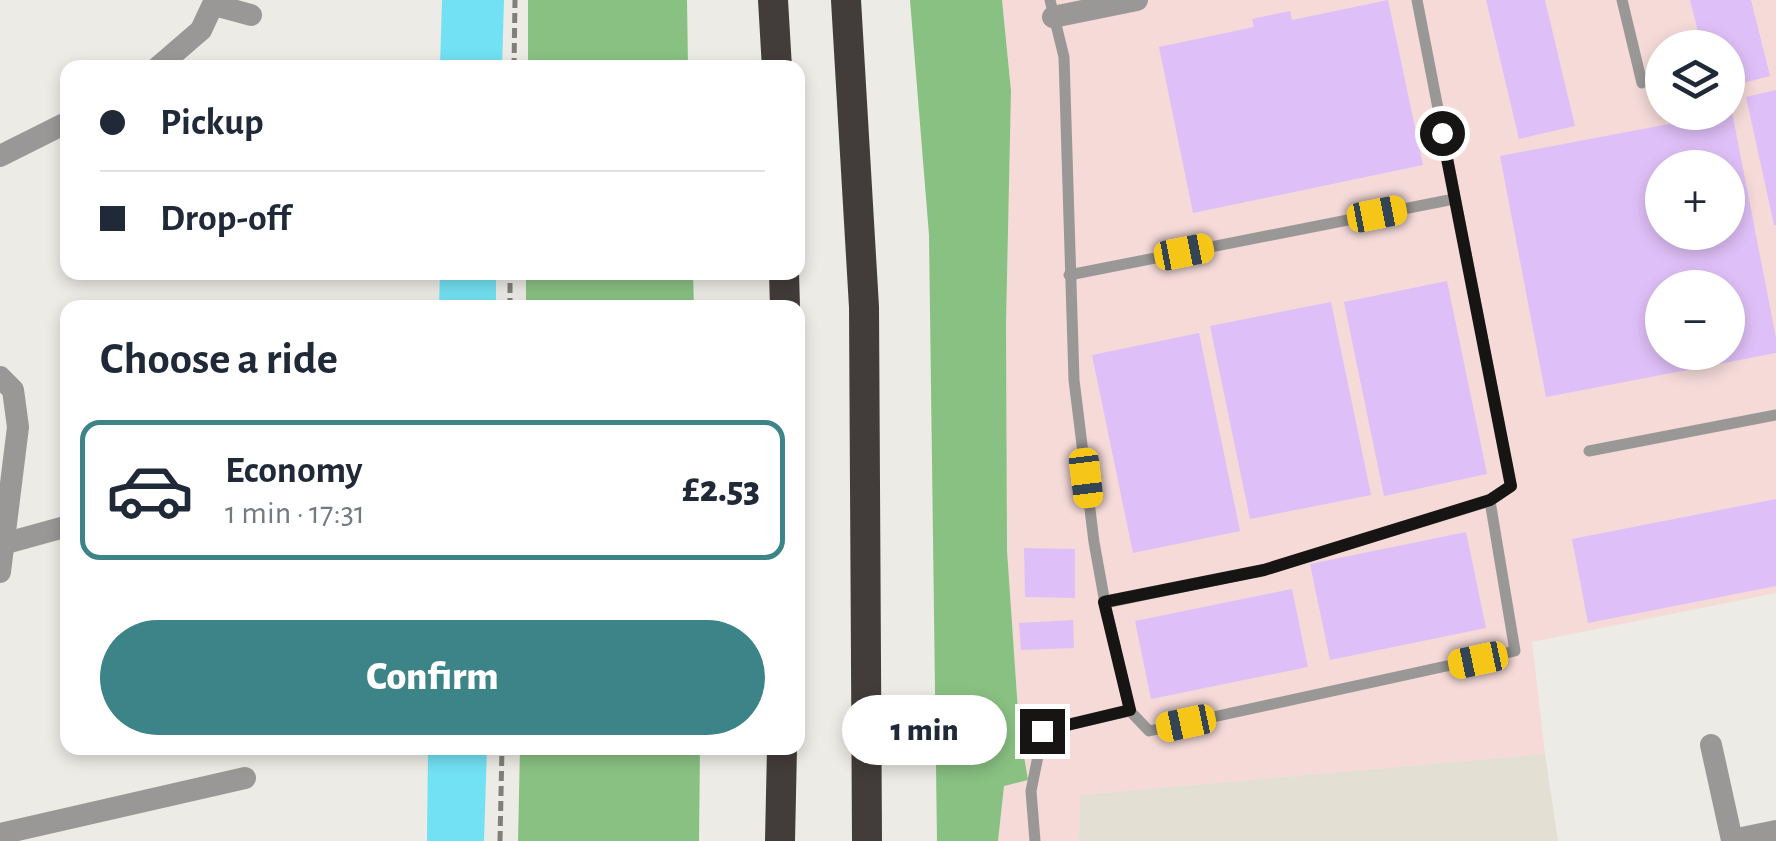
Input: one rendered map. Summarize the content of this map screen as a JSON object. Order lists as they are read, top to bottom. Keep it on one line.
{"page":{"map_buttons":["+","−"],"banner":["Pickup","Drop-off"],"heading":"Choose a ride","list":[{"name":"Economy","note":"1 min · 17:31","value":"£2.53"}],"buttons":"Confirm","bubble":"1 min"}}
